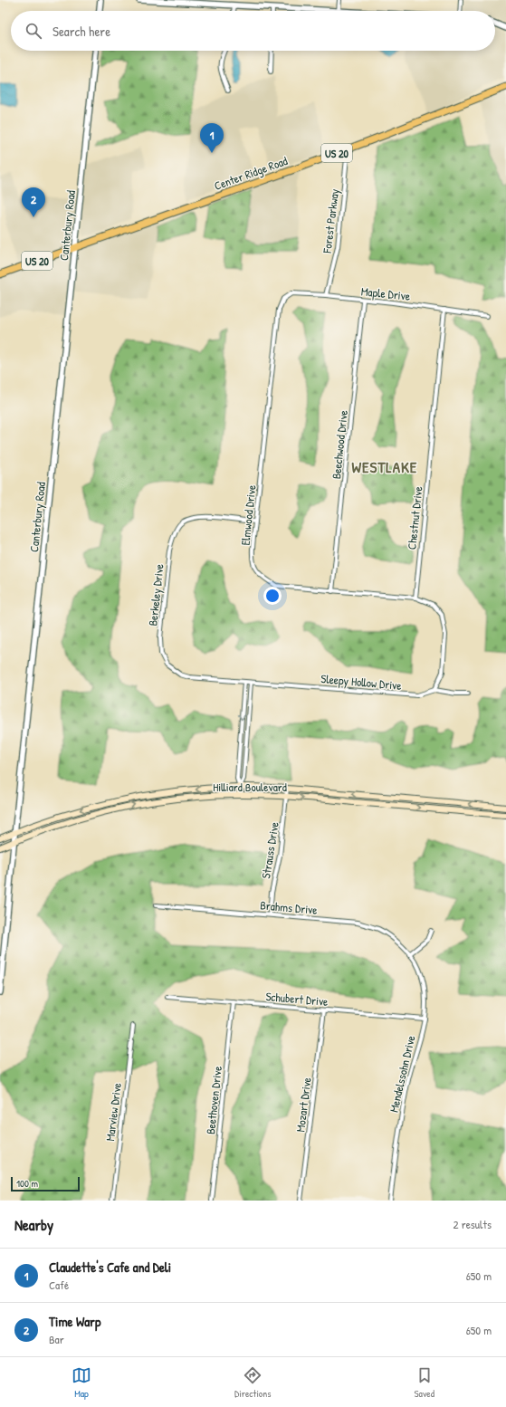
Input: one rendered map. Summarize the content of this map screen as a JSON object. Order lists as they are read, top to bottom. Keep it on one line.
{"streets":{"main road":["US 20","Center Ridge Road","Hilliard Boulevard"],"street":["Forest Parkway","Canterbury Road","Maple Drive","Beechwood Drive","Elmwood Drive","Chestnut Drive","Berkeley Drive","Sleepy Hollow Drive","Strauss Drive","Brahms Drive","Schubert Drive","Mendelssohn Drive","Beethoven Drive","Mozart Drive","Marview Drive"]},"crossings":[["Center Ridge Road","Forest Parkway"],["Center Ridge Road","Canterbury Road"],["Forest Parkway","Maple Drive"],["Canterbury Road","Hilliard Boulevard"],["Maple Drive","Beechwood Drive"],["Maple Drive","Elmwood Drive"],["Maple Drive","Chestnut Drive"],["Beechwood Drive","Elmwood Drive"],["Elmwood Drive","Chestnut Drive"],["Elmwood Drive","Berkeley Drive"],["Berkeley Drive","Sleepy Hollow Drive"],["Hilliard Boulevard","Strauss Drive"],["Strauss Drive","Brahms Drive"],["Brahms Drive","Mendelssohn Drive"],["Schubert Drive","Mendelssohn Drive"],["Schubert Drive","Beethoven Drive"],["Schubert Drive","Mozart Drive"]],"districts":["WESTLAKE"],"scale_bar":"100 m","page":{"search":"Search here","pins":["1","2"],"scale":"100 m","heading":["Nearby","2 results"],"list":[{"mark":"1","name":"Claudette's Cafe and Deli","note":"Café","value":"650 m"},{"mark":"2","name":"Time Warp","note":"Bar","value":"650 m"}],"nav":["Map","Directions","Saved"]}}
